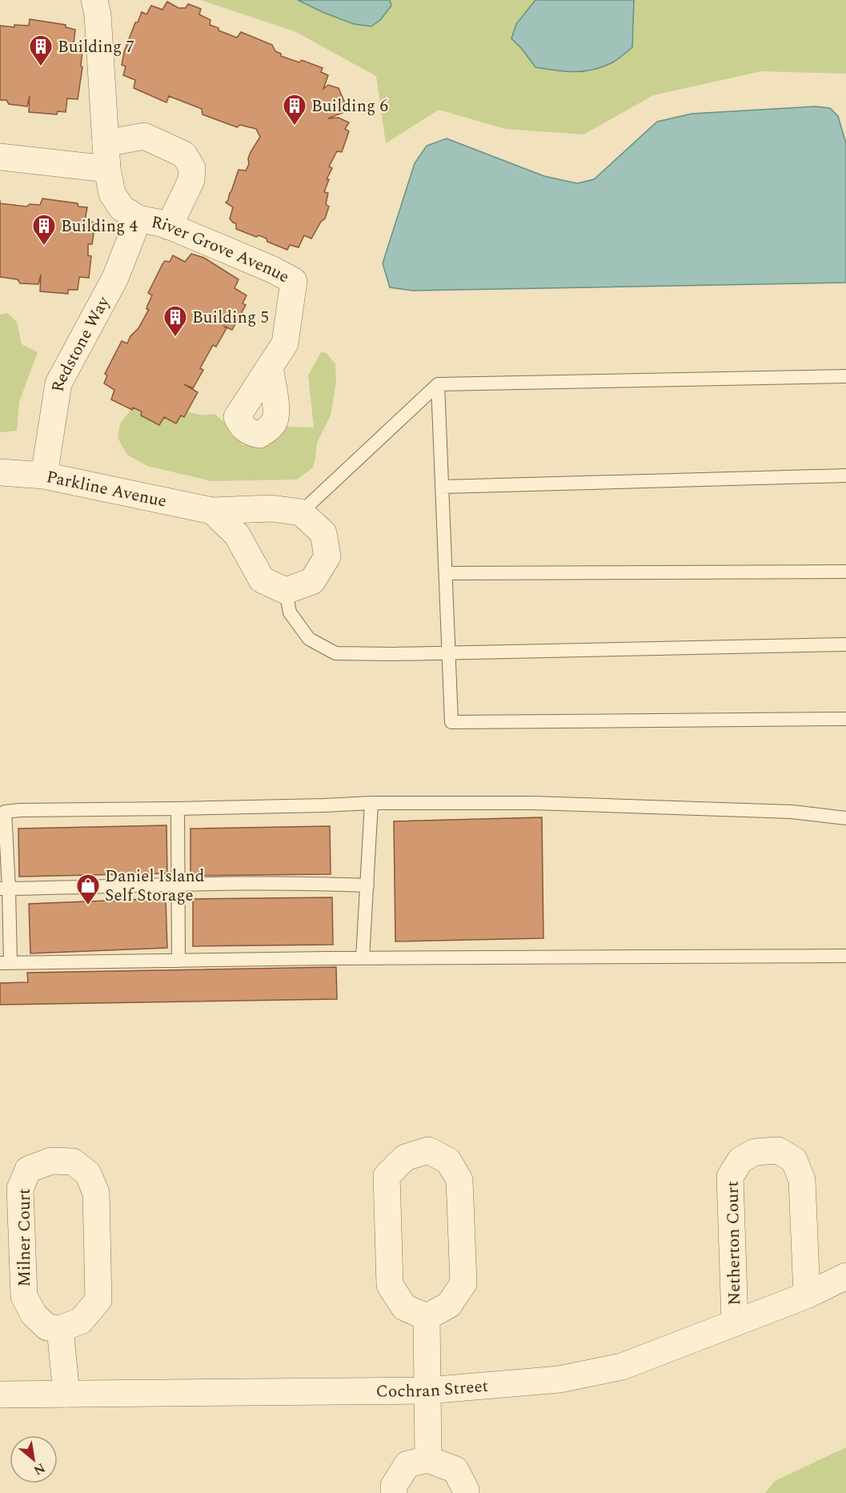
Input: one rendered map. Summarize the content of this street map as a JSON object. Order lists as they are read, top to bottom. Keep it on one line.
{"streets":{"street":["River Grove Avenue","Redstone Way","Parkline Avenue","Milner Court","Netherton Court","Cochran Street"]},"crossings":[["River Grove Avenue","Redstone Way"],["Redstone Way","Parkline Avenue"],["Netherton Court","Cochran Street"]],"places":{"building":["Building 7","Building 6","Building 4","Building 5"],"shop":["Daniel Island Self Storage"]},"north":"bottom right"}
